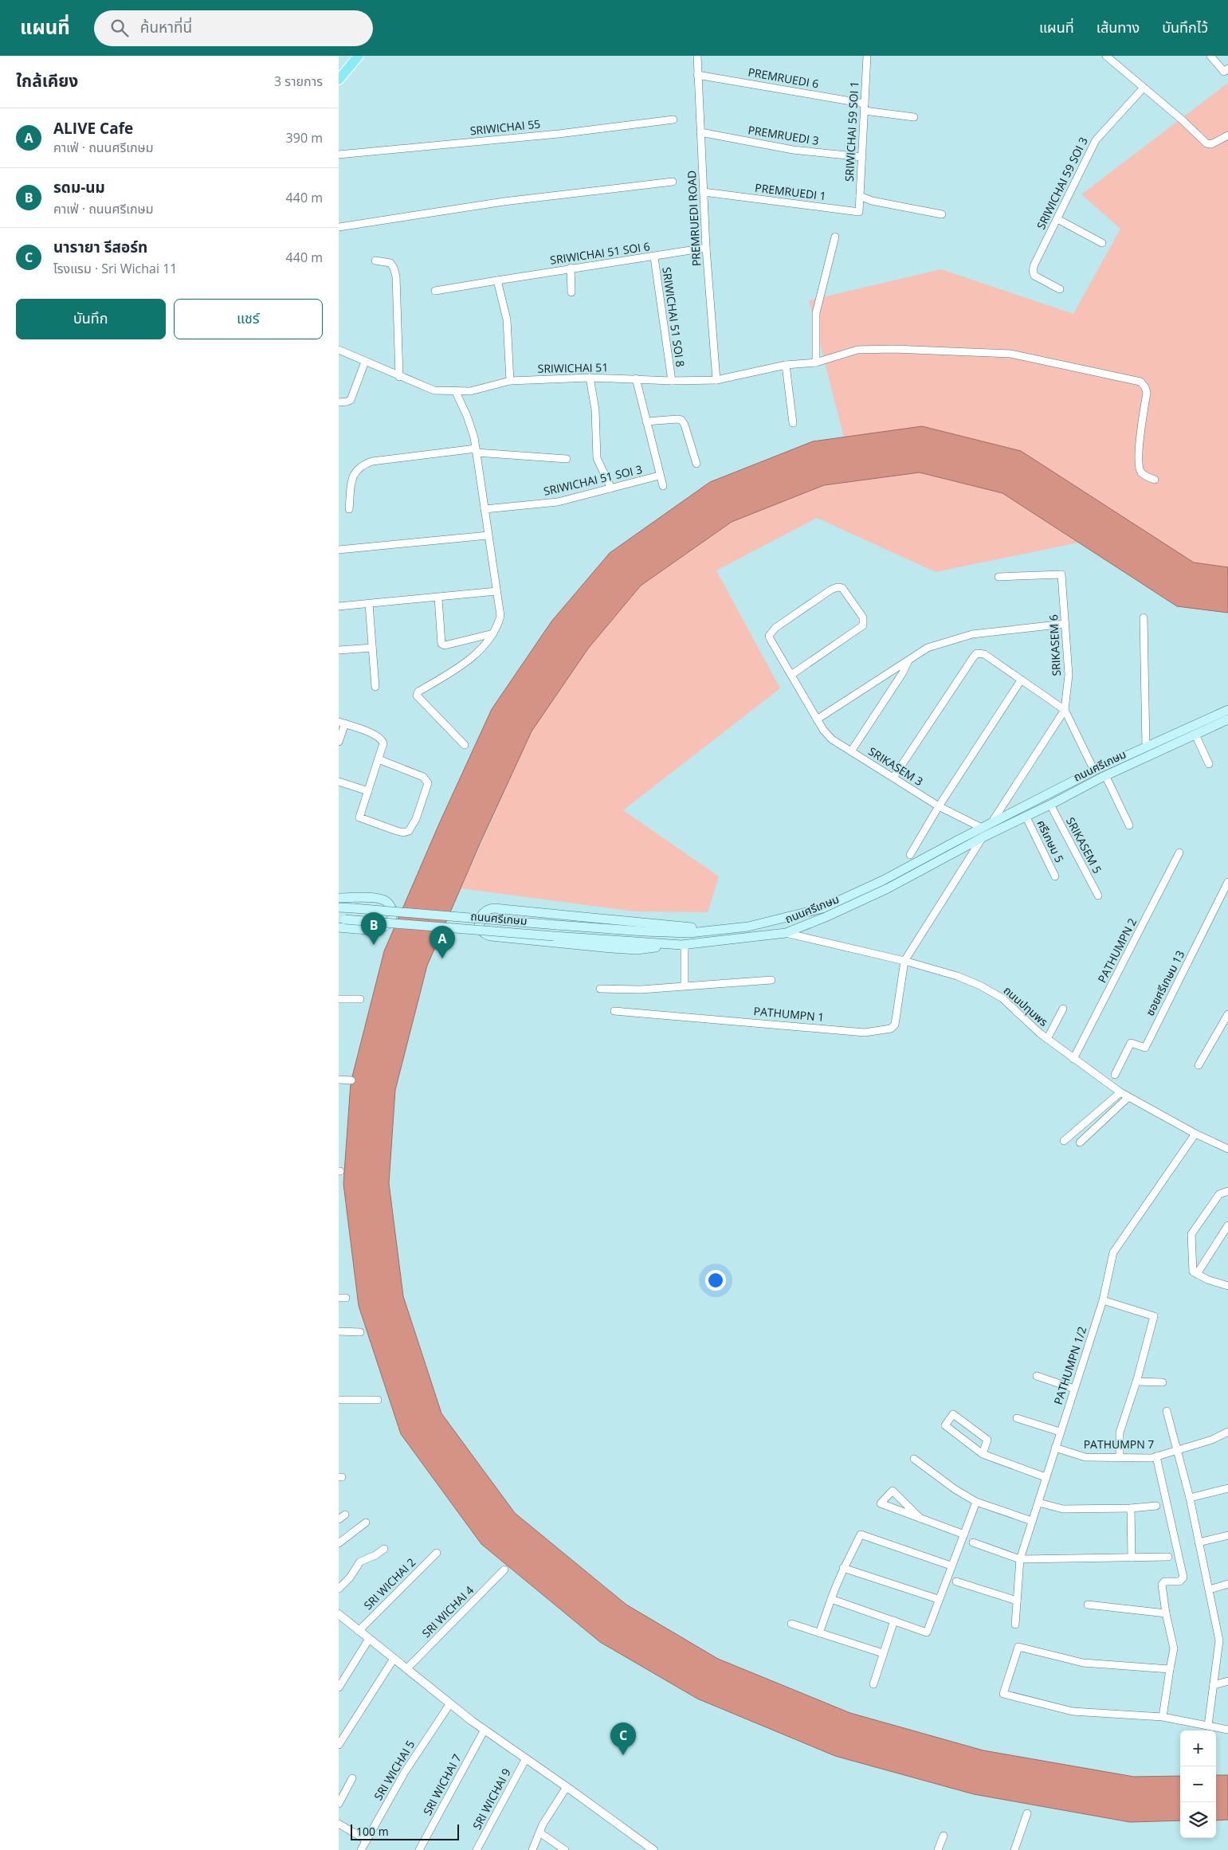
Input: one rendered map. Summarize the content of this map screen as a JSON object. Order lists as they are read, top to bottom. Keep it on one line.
{"streets":{"main road":["ถนนศรีเกษม"],"street":["PREMRUEDI 6","SRIWICHAI 55","SRIWICHAI 59 SOI 1","PREMRUEDI 3","SRIWICHAI 59 SOI 3","PREMRUEDI 1","PREMRUEDI ROAD","SRIWICHAI 51 SOI 6","SRIWICHAI 51 SOI 8","SRIWICHAI 51","SRIWICHAI 51 SOI 3","SRIKASEM 6","SRIKASEM 3","ศรีเกษม 5","SRIKASEM 5","PATHUMPN 2","ซอยศรีเกษม 13","ถนนปทุมพร","PATHUMPN 1","PATHUMPN 1/2","PATHUMPN 7","SRI WICHAI 2","SRI WICHAI 4","SRI WICHAI 5","SRI WICHAI 7","SRI WICHAI 9"]},"crossings":[["PREMRUEDI 6","SRIWICHAI 59 SOI 1"],["PREMRUEDI 6","PREMRUEDI ROAD"],["SRIWICHAI 59 SOI 1","PREMRUEDI 3"],["SRIWICHAI 59 SOI 1","PREMRUEDI 1"],["PREMRUEDI 3","PREMRUEDI ROAD"],["PREMRUEDI 1","PREMRUEDI ROAD"],["PREMRUEDI ROAD","SRIWICHAI 51 SOI 6"],["PREMRUEDI ROAD","SRIWICHAI 51"],["SRIWICHAI 51 SOI 6","SRIWICHAI 51 SOI 8"],["SRIWICHAI 51 SOI 8","SRIWICHAI 51"],["SRIWICHAI 51","SRIWICHAI 51 SOI 3"],["ถนนศรีเกษม","SRIKASEM 3"],["ถนนศรีเกษม","ศรีเกษม 5"],["ถนนศรีเกษม","SRIKASEM 5"],["ถนนศรีเกษม","ถนนปทุมพร"],["PATHUMPN 2","ถนนปทุมพร"],["ถนนปทุมพร","PATHUMPN 1"],["ถนนปทุมพร","PATHUMPN 1/2"],["PATHUMPN 1/2","PATHUMPN 7"]],"scale_bar":"100 m","page":{"header":"แผนที่","search":"ค้นหาที่นี่","nav":["แผนที่","เส้นทาง","บันทึกไว้"],"heading":["ใกล้เคียง","3 รายการ"],"list":[{"mark":"A","name":"ALIVE Cafe","note":"คาเฟ่ · ถนนศรีเกษม","value":"390 m"},{"mark":"B","name":"รดม-นม","note":"คาเฟ่ · ถนนศรีเกษม","value":"440 m"},{"mark":"C","name":"นารายา รีสอร์ท","note":"โรงแรม · Sri Wichai 11","value":"440 m"}],"buttons":["บันทึก","แชร์"],"pins":["B","A","C"],"map_buttons":["+","−"],"scale":"100 m"}}
